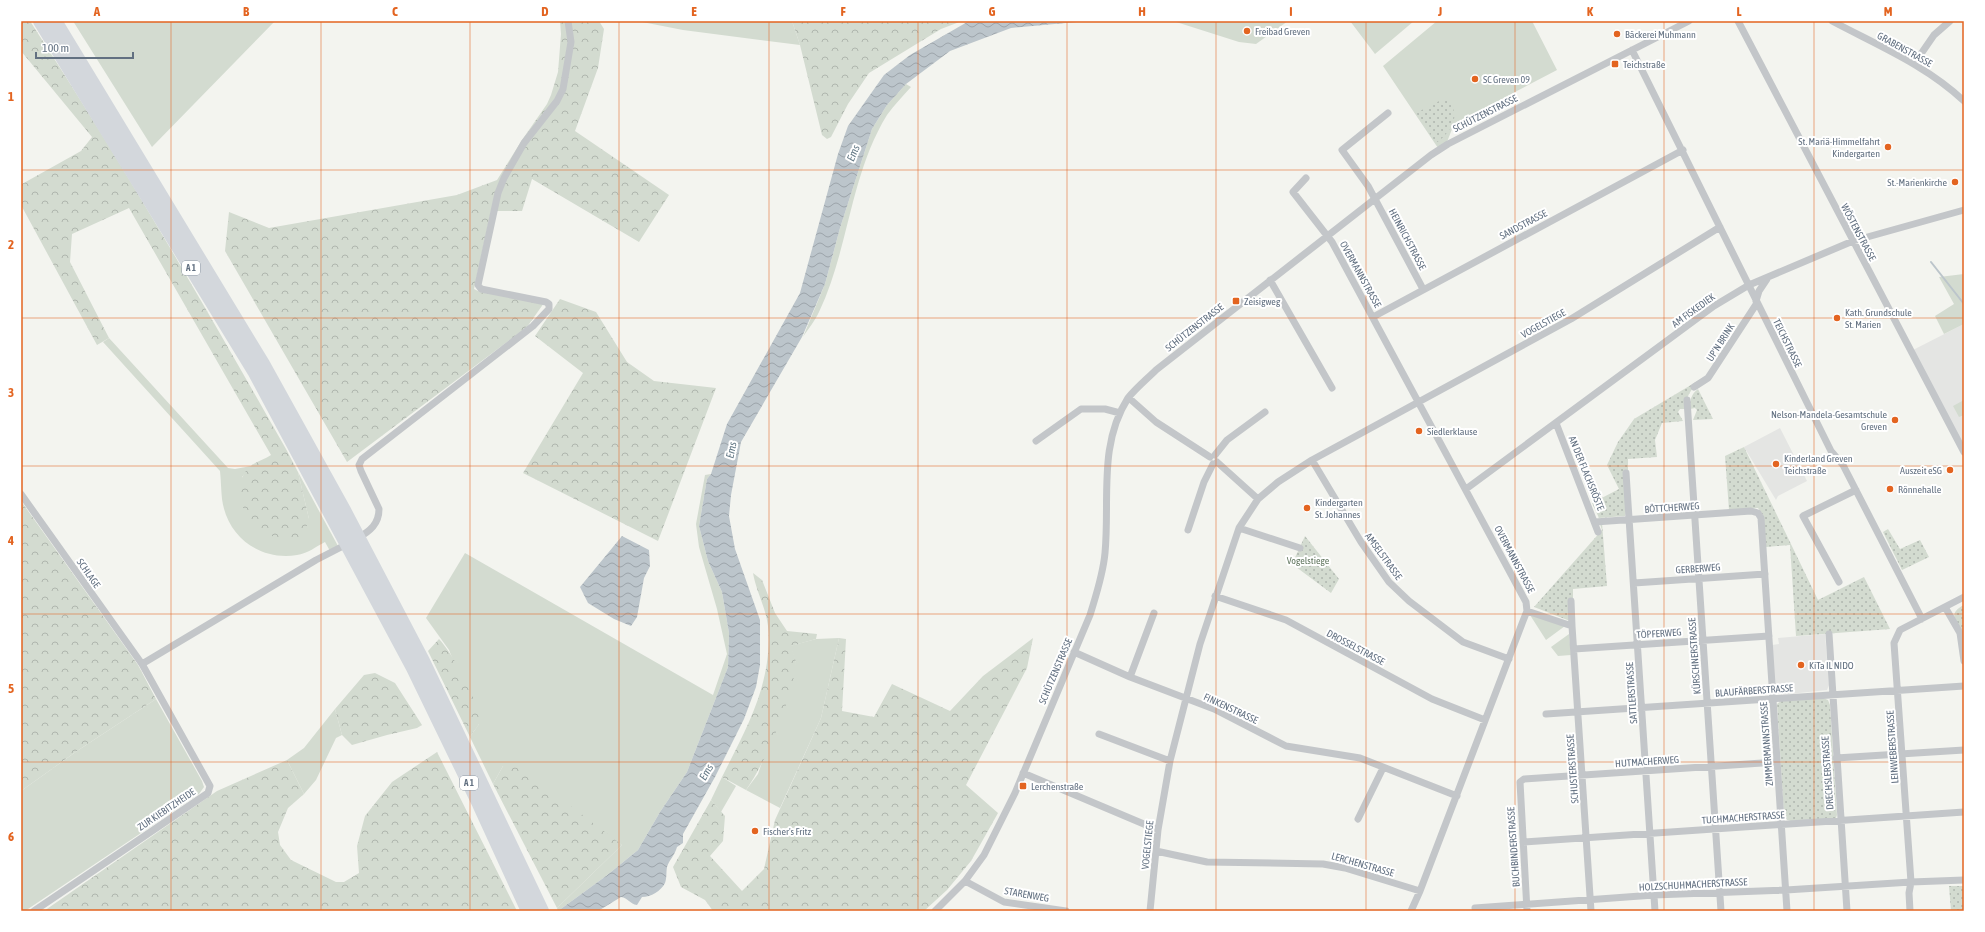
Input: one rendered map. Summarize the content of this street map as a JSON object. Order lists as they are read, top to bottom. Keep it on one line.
{"streets":{"highway":["A 1"],"street":["GRABENSTRASSE","SCHÜTZENSTRASSE","SANDSTRASSE","WÖSTENSTRASSE","HEINRICHSTRASSE","OVERMANNSTRASSE","AM FISKEDIEK","VOGELSTIEGE","UP'N BRINK","TEICHSTRASSE","AN DER FLACHSRÖSTE","BÖTTCHERWEG","AMSELSTRASSE","GERBERWEG","SCHLAGE","TÖPFERWEG","DROSSELSTRASSE","KÜRSCHNERSTRASSE","BLAUFÄRBERSTRASSE","SATTLERSTRASSE","FINKENSTRASSE","ZIMMERMANNSTRASSE","LEINWEBERSTRASSE","HUTMACHERWEG","SCHUSTERSTRASSE","DRECHSLERSTRASSE","ZUR KIEBITZHEIDE","TUCHMACHERSTRASSE","BUCHBINDERSTRASSE","LERCHENSTRASSE","HOLZSCHUHMACHERSTRASSE","STARENWEG"]},"crossings":[["SCHÜTZENSTRASSE","HEINRICHSTRASSE"],["SCHÜTZENSTRASSE","OVERMANNSTRASSE"],["SCHÜTZENSTRASSE","TEICHSTRASSE"],["SCHÜTZENSTRASSE","FINKENSTRASSE"],["SCHÜTZENSTRASSE","STARENWEG"],["SANDSTRASSE","HEINRICHSTRASSE"],["SANDSTRASSE","OVERMANNSTRASSE"],["SANDSTRASSE","TEICHSTRASSE"],["WÖSTENSTRASSE","AM FISKEDIEK"],["OVERMANNSTRASSE","AM FISKEDIEK"],["OVERMANNSTRASSE","VOGELSTIEGE"],["AM FISKEDIEK","UP'N BRINK"],["AM FISKEDIEK","TEICHSTRASSE"],["AM FISKEDIEK","AN DER FLACHSRÖSTE"],["VOGELSTIEGE","TEICHSTRASSE"],["VOGELSTIEGE","AMSELSTRASSE"],["VOGELSTIEGE","DROSSELSTRASSE"],["VOGELSTIEGE","FINKENSTRASSE"],["VOGELSTIEGE","LERCHENSTRASSE"],["UP'N BRINK","TEICHSTRASSE"],["TEICHSTRASSE","LEINWEBERSTRASSE"],["AN DER FLACHSRÖSTE","BÖTTCHERWEG"],["BÖTTCHERWEG","KÜRSCHNERSTRASSE"],["BÖTTCHERWEG","SATTLERSTRASSE"],["BÖTTCHERWEG","ZIMMERMANNSTRASSE"],["GERBERWEG","KÜRSCHNERSTRASSE"],["GERBERWEG","SATTLERSTRASSE"],["GERBERWEG","ZIMMERMANNSTRASSE"],["SCHLAGE","ZUR KIEBITZHEIDE"],["TÖPFERWEG","KÜRSCHNERSTRASSE"],["TÖPFERWEG","SATTLERSTRASSE"],["TÖPFERWEG","ZIMMERMANNSTRASSE"],["TÖPFERWEG","SCHUSTERSTRASSE"],["KÜRSCHNERSTRASSE","BLAUFÄRBERSTRASSE"],["KÜRSCHNERSTRASSE","HUTMACHERWEG"],["KÜRSCHNERSTRASSE","TUCHMACHERSTRASSE"],["KÜRSCHNERSTRASSE","HOLZSCHUHMACHERSTRASSE"],["BLAUFÄRBERSTRASSE","SATTLERSTRASSE"],["BLAUFÄRBERSTRASSE","ZIMMERMANNSTRASSE"],["BLAUFÄRBERSTRASSE","LEINWEBERSTRASSE"],["BLAUFÄRBERSTRASSE","SCHUSTERSTRASSE"],["BLAUFÄRBERSTRASSE","DRECHSLERSTRASSE"],["SATTLERSTRASSE","HUTMACHERWEG"],["SATTLERSTRASSE","TUCHMACHERSTRASSE"],["SATTLERSTRASSE","HOLZSCHUHMACHERSTRASSE"],["ZIMMERMANNSTRASSE","HUTMACHERWEG"],["ZIMMERMANNSTRASSE","TUCHMACHERSTRASSE"],["ZIMMERMANNSTRASSE","HOLZSCHUHMACHERSTRASSE"],["LEINWEBERSTRASSE","TUCHMACHERSTRASSE"],["LEINWEBERSTRASSE","HOLZSCHUHMACHERSTRASSE"],["HUTMACHERWEG","SCHUSTERSTRASSE"],["HUTMACHERWEG","BUCHBINDERSTRASSE"],["SCHUSTERSTRASSE","TUCHMACHERSTRASSE"],["SCHUSTERSTRASSE","HOLZSCHUHMACHERSTRASSE"],["DRECHSLERSTRASSE","TUCHMACHERSTRASSE"],["DRECHSLERSTRASSE","HOLZSCHUHMACHERSTRASSE"],["TUCHMACHERSTRASSE","BUCHBINDERSTRASSE"],["BUCHBINDERSTRASSE","HOLZSCHUHMACHERSTRASSE"]],"water":["Ems"],"parks":["Vogelstiege"],"places":{"other":["Freibad Greven","Bäckerei Muhmann","SC Greven 09","St. Mariä-Himmelfahrt Kindergarten","St.-Marienkirche","Kath. Grundschule St. Marien","Nelson-Mandela-Gesamtschule Greven","Siedlerklause","Kinderland Greven Teichstraße","Auszeit eSG","Rönnehalle","Kindergarten St. Johannes","KiTa IL NIDO","Fischer's Fritz"],"transit":["Teichstraße","Zeisigweg","Lerchenstraße"]},"scale_bar":"100 m","grid":{"columns":["A","B","C","D","E","F","G","H","I","J","K","L","M"],"rows":["1","2","3","4","5","6"]}}
